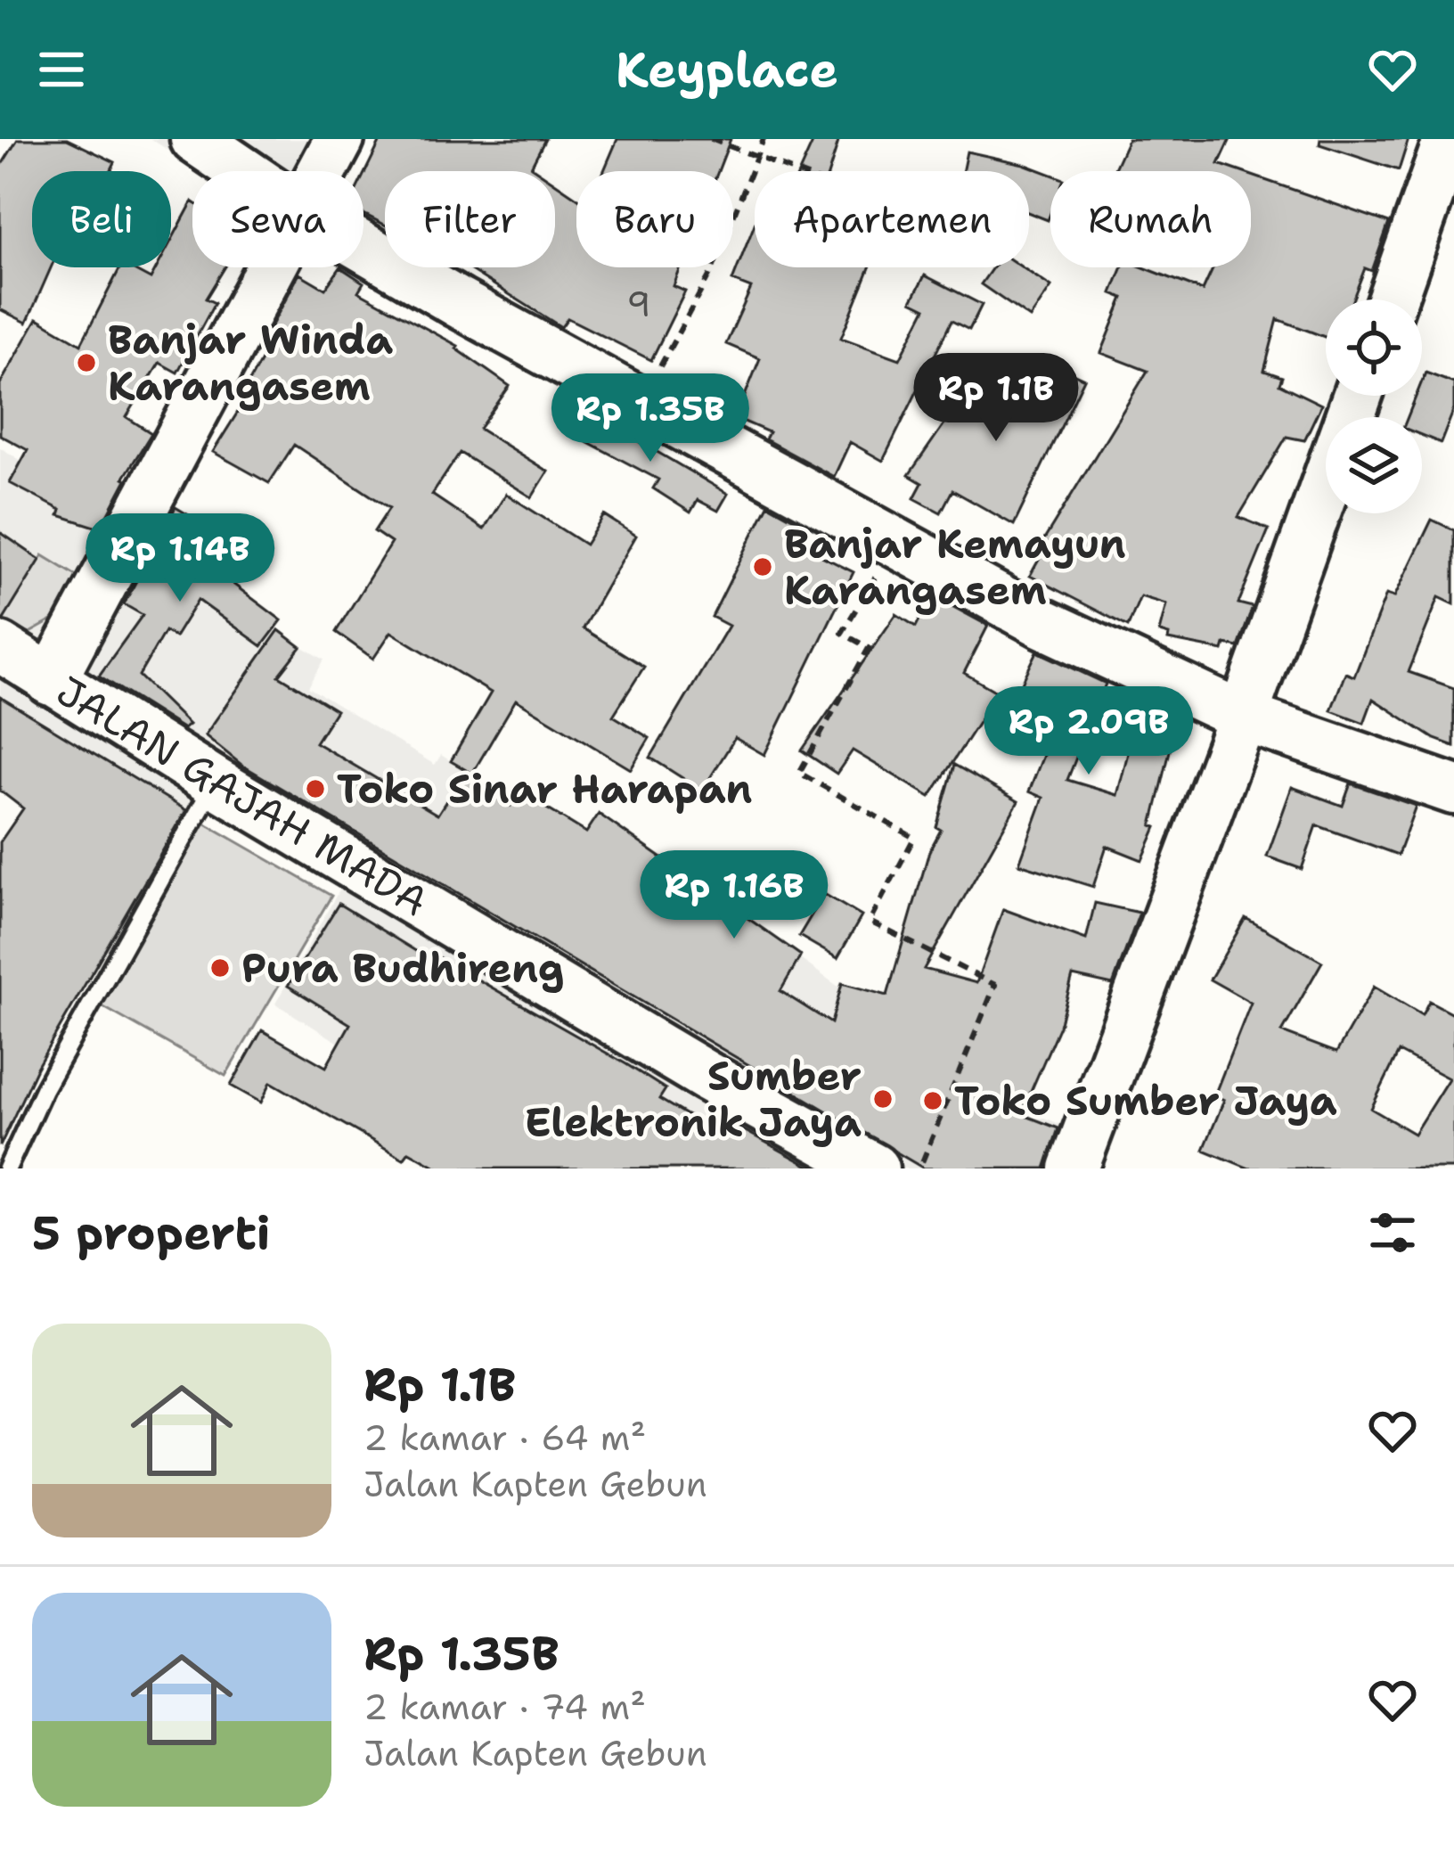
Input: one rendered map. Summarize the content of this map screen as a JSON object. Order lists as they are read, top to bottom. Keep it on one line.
{"streets":{"street":["JALAN GAJAH MADA"]},"places":["Banjar Winda Karangasem","Banjar Kemayun Karangasem","Toko Sinar Harapan","Pura Budhireng","Sumber Elektronik Jaya","Toko Sumber Jaya"],"house_numbers":["9"],"page":{"header":"Keyplace","chip":["Beli","Sewa","Filter","Baru","Apartemen","Rumah"],"price":["Rp 1.1B","Rp 1.35B","Rp 1.14B","Rp 2.09B","Rp 1.16B"],"heading":"5 properti","list":[{"name":"Rp 1.1B","note":"2 kamar · 64 m² · Jalan Kapten Gebun"},{"name":"Rp 1.35B","note":"2 kamar · 74 m² · Jalan Kapten Gebun"}]}}
